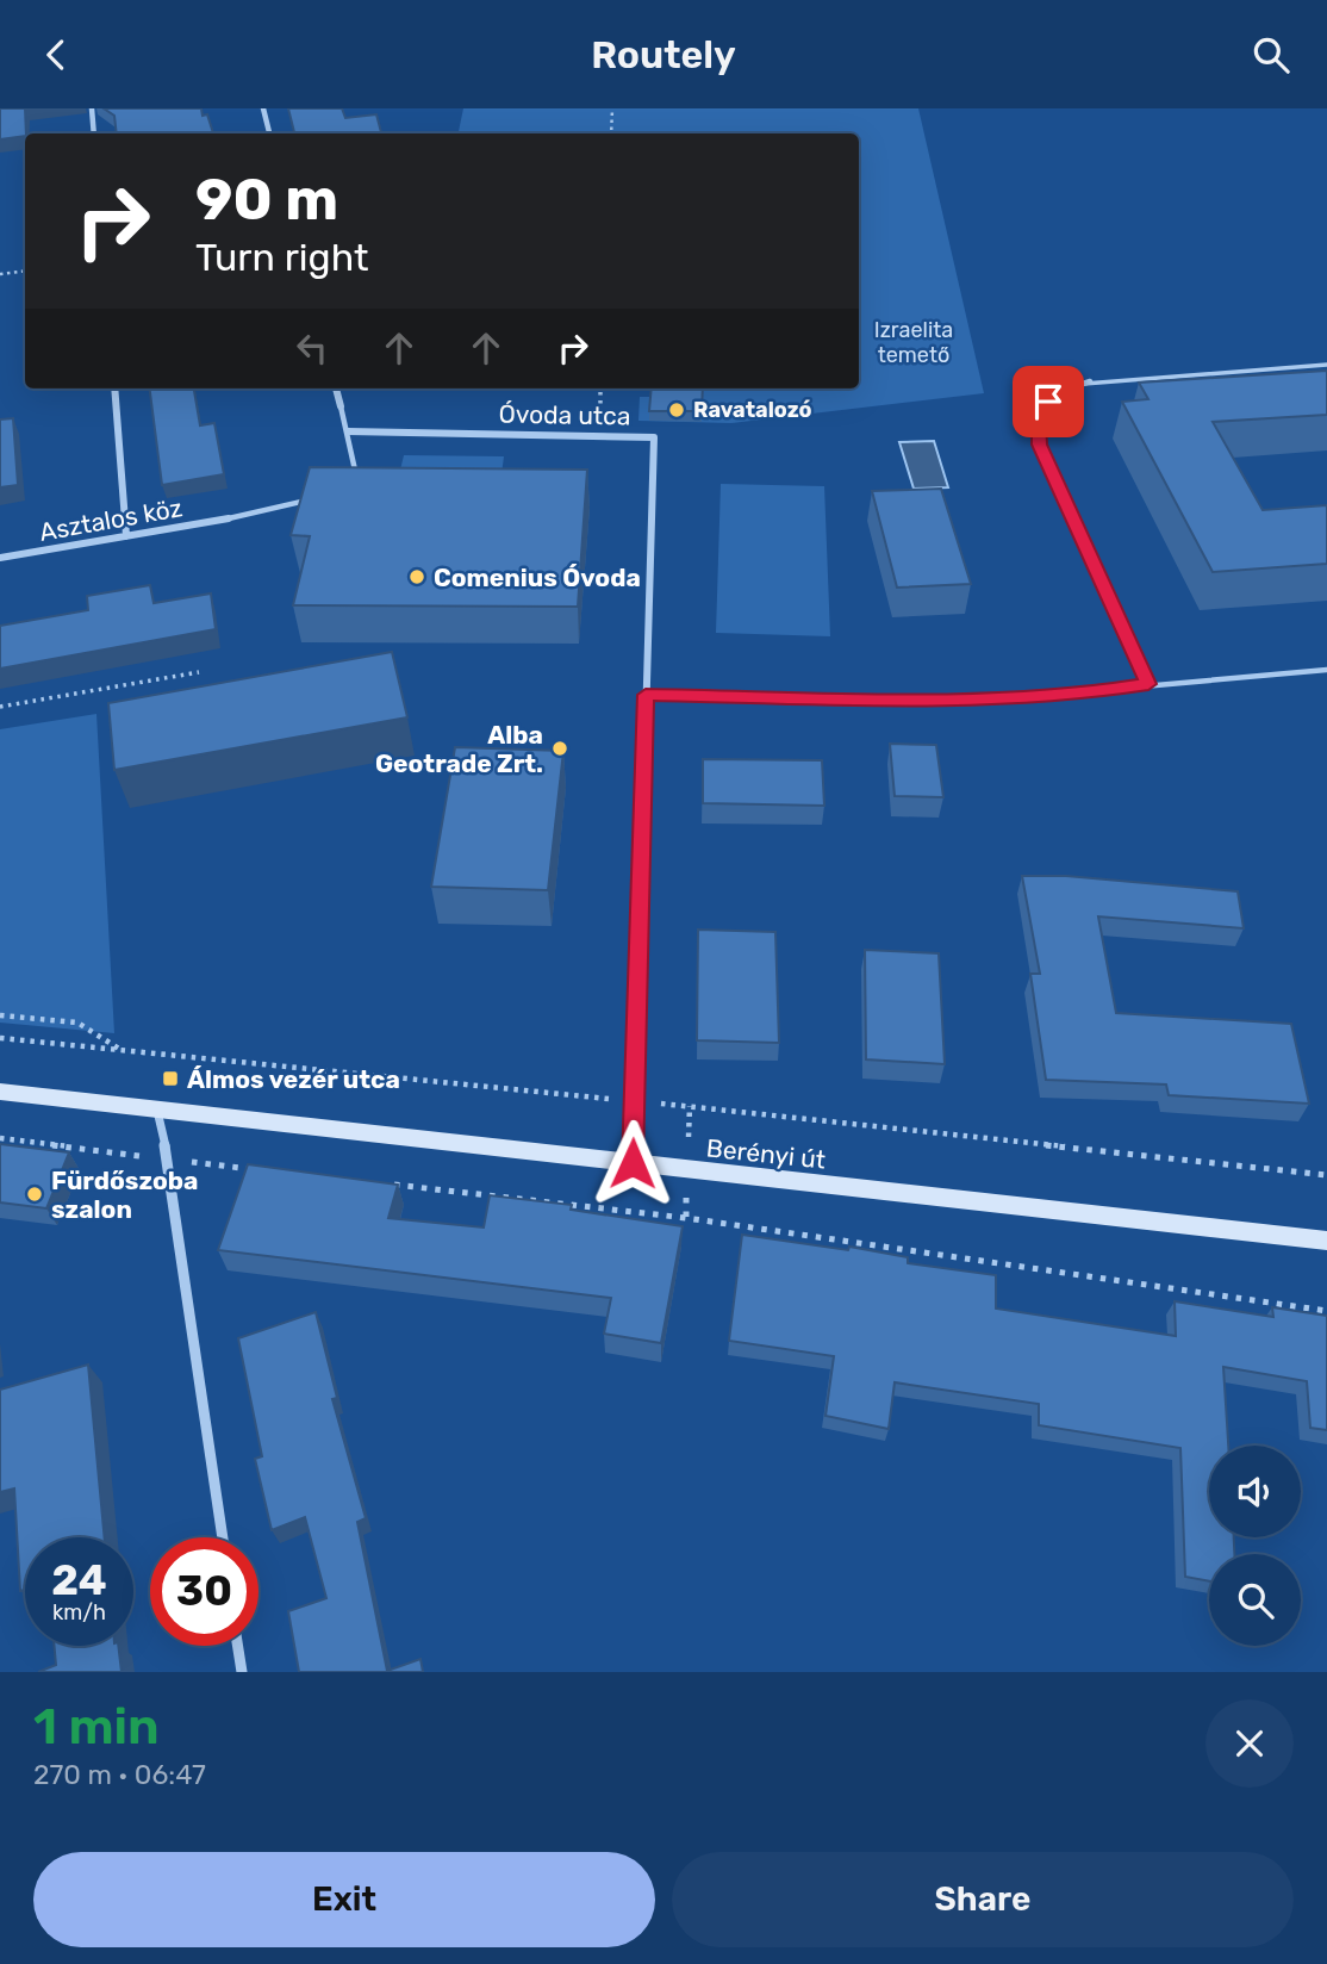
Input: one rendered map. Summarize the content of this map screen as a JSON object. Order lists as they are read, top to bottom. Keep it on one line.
{"streets":{"main road":["Berényi út"],"street":["Óvoda utca","Asztalos köz"]},"crossings":[["Óvoda utca","Berényi út"]],"parks":["Izraelita temető"],"places":{"other":["Ravatalozó","Comenius Óvoda","Alba Geotrade Zrt.","Fürdőszoba szalon"],"transit":["Álmos vezér utca"]},"page":{"header":"Routely","turn":["90 m","Turn right"],"speed":"24 km/h","limit":"30","heading":["1 min","270 m · 06:47"],"buttons":["Exit","Share"]}}
